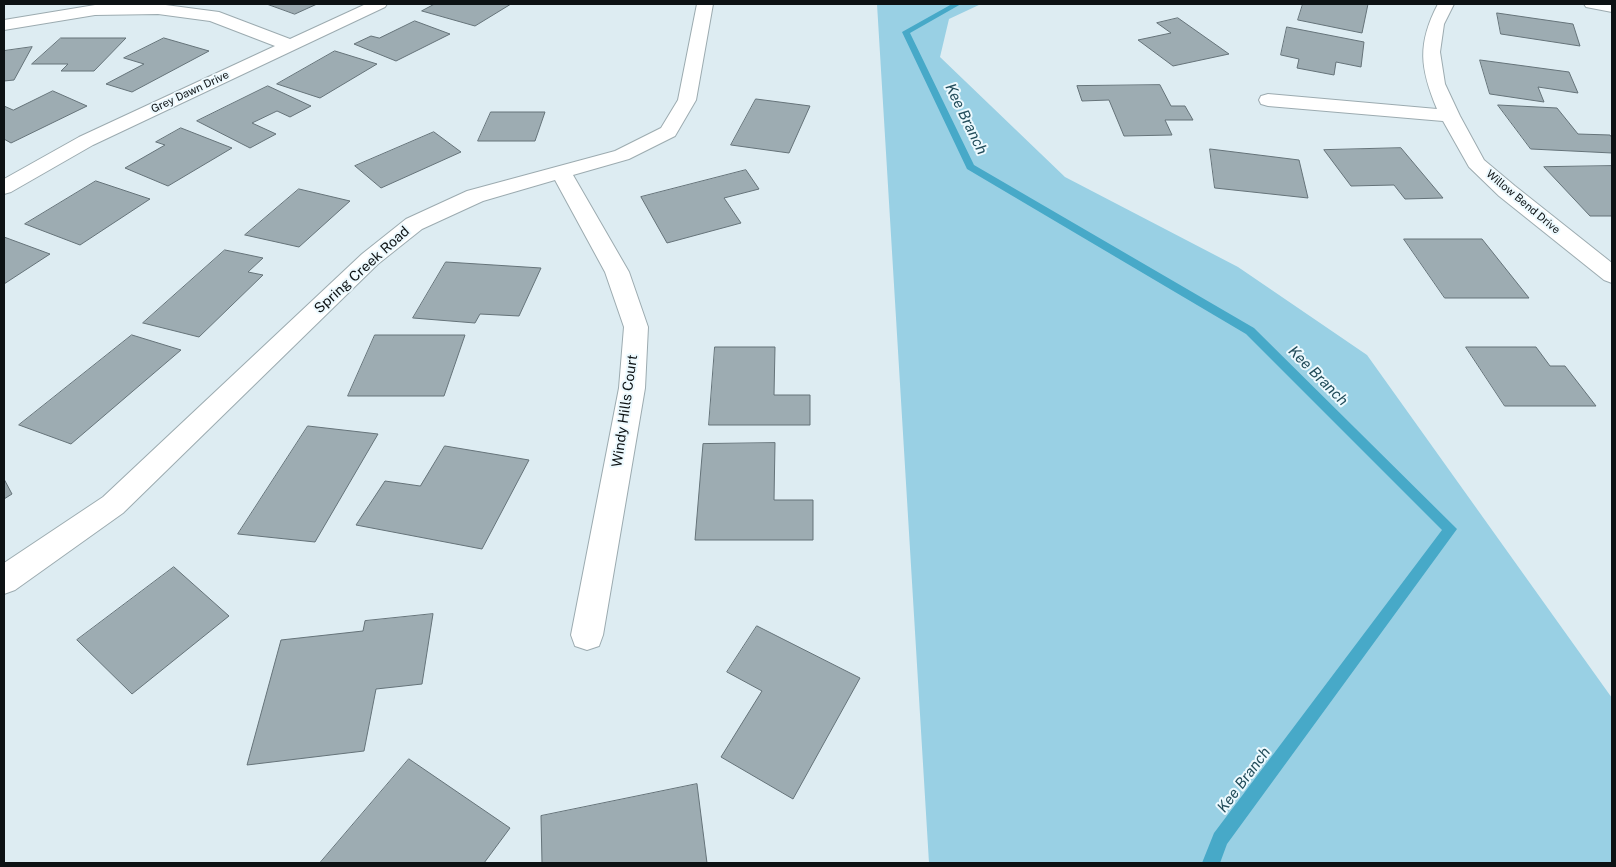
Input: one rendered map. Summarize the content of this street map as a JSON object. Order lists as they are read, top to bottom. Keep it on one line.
{"streets":{"street":["Grey Dawn Drive","Willow Bend Drive","Spring Creek Road","Windy Hills Court"]},"crossings":[["Spring Creek Road","Windy Hills Court"]],"water":["Kee Branch"]}
